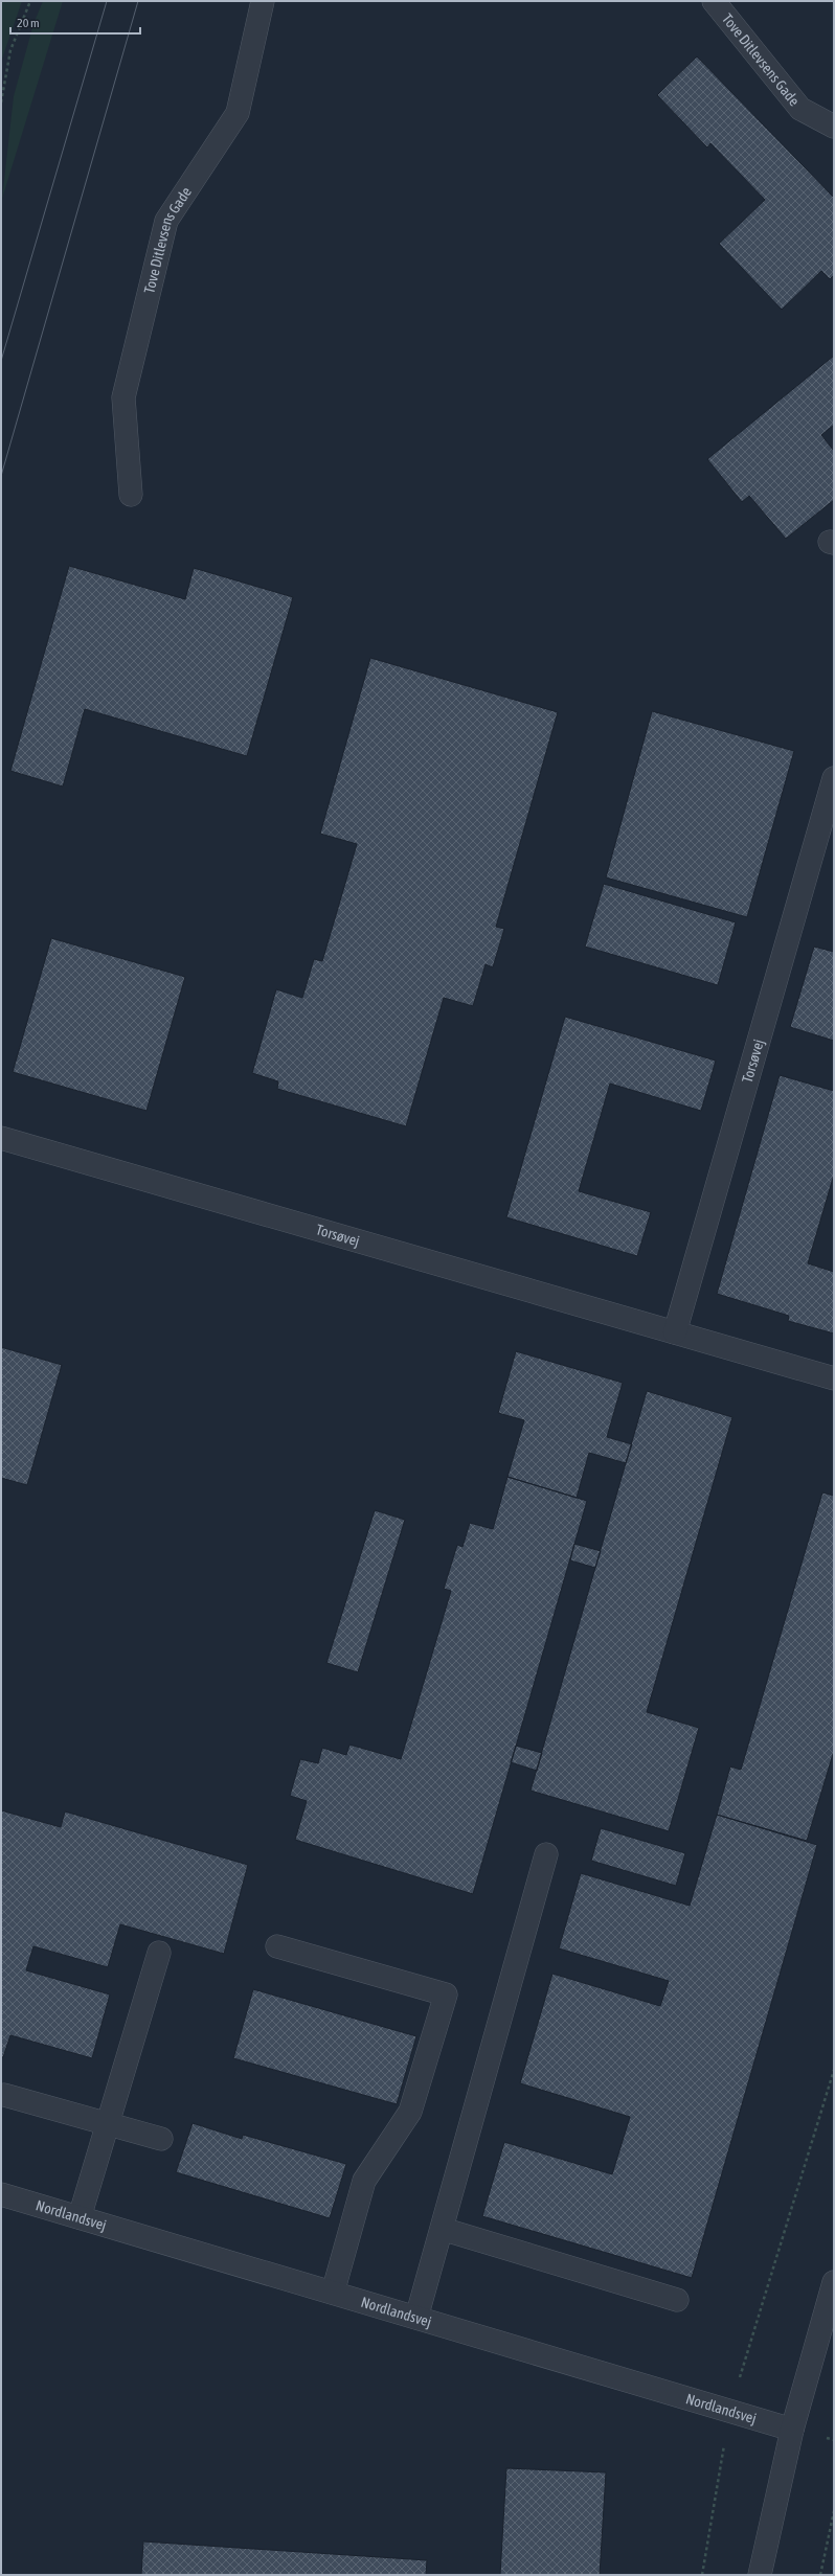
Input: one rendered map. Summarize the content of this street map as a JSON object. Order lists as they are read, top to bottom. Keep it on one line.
{"streets":{"street":["Tove Ditlevsens Gade","Torsøvej","Nordlandsvej"]},"scale_bar":"20 m"}
